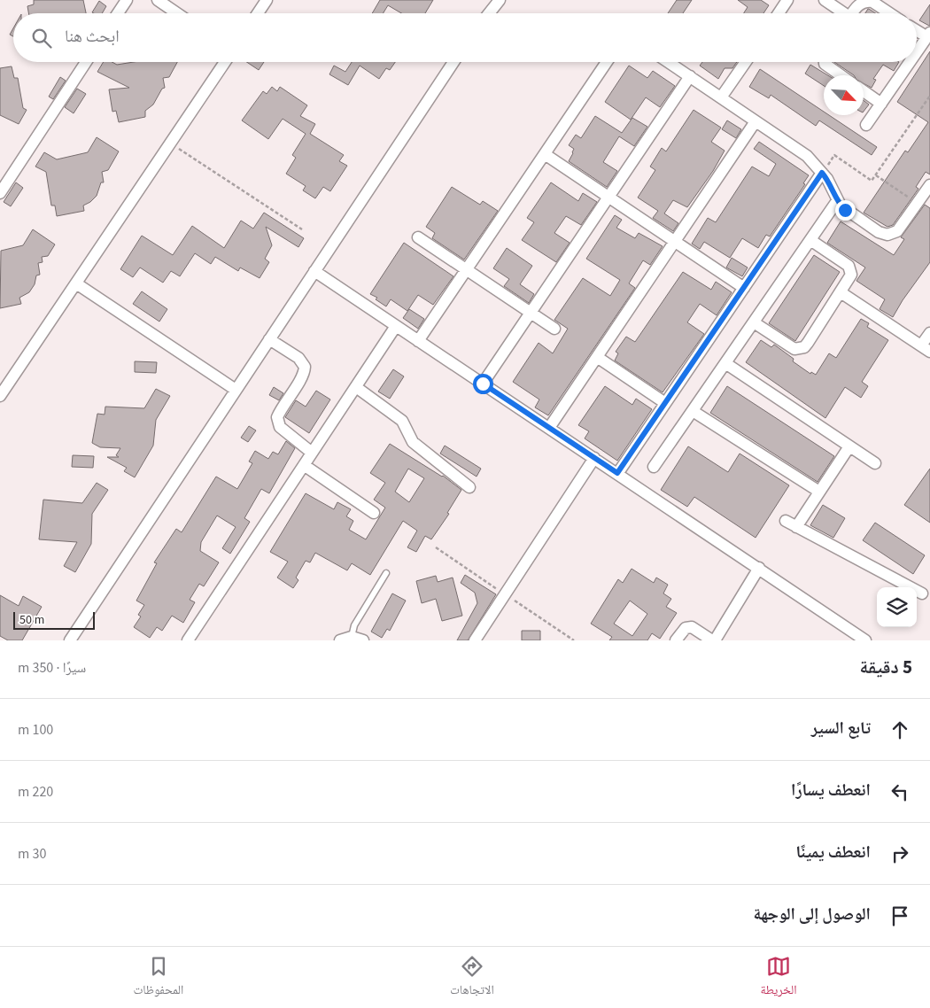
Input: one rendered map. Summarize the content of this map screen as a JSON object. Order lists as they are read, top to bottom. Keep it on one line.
{"scale_bar":"50 m","north":"bottom right","page":{"search":"ابحث هنا","scale":"50 m","heading":["5 دقيقة","سيرًا · 350 m"],"list":[["تابع السير","100 m"],["انعطف يسارًا","220 m"],["انعطف يمينًا","30 m"],"الوصول إلى الوجهة"],"nav":["الخريطة","الاتجاهات","المحفوظات"]}}
